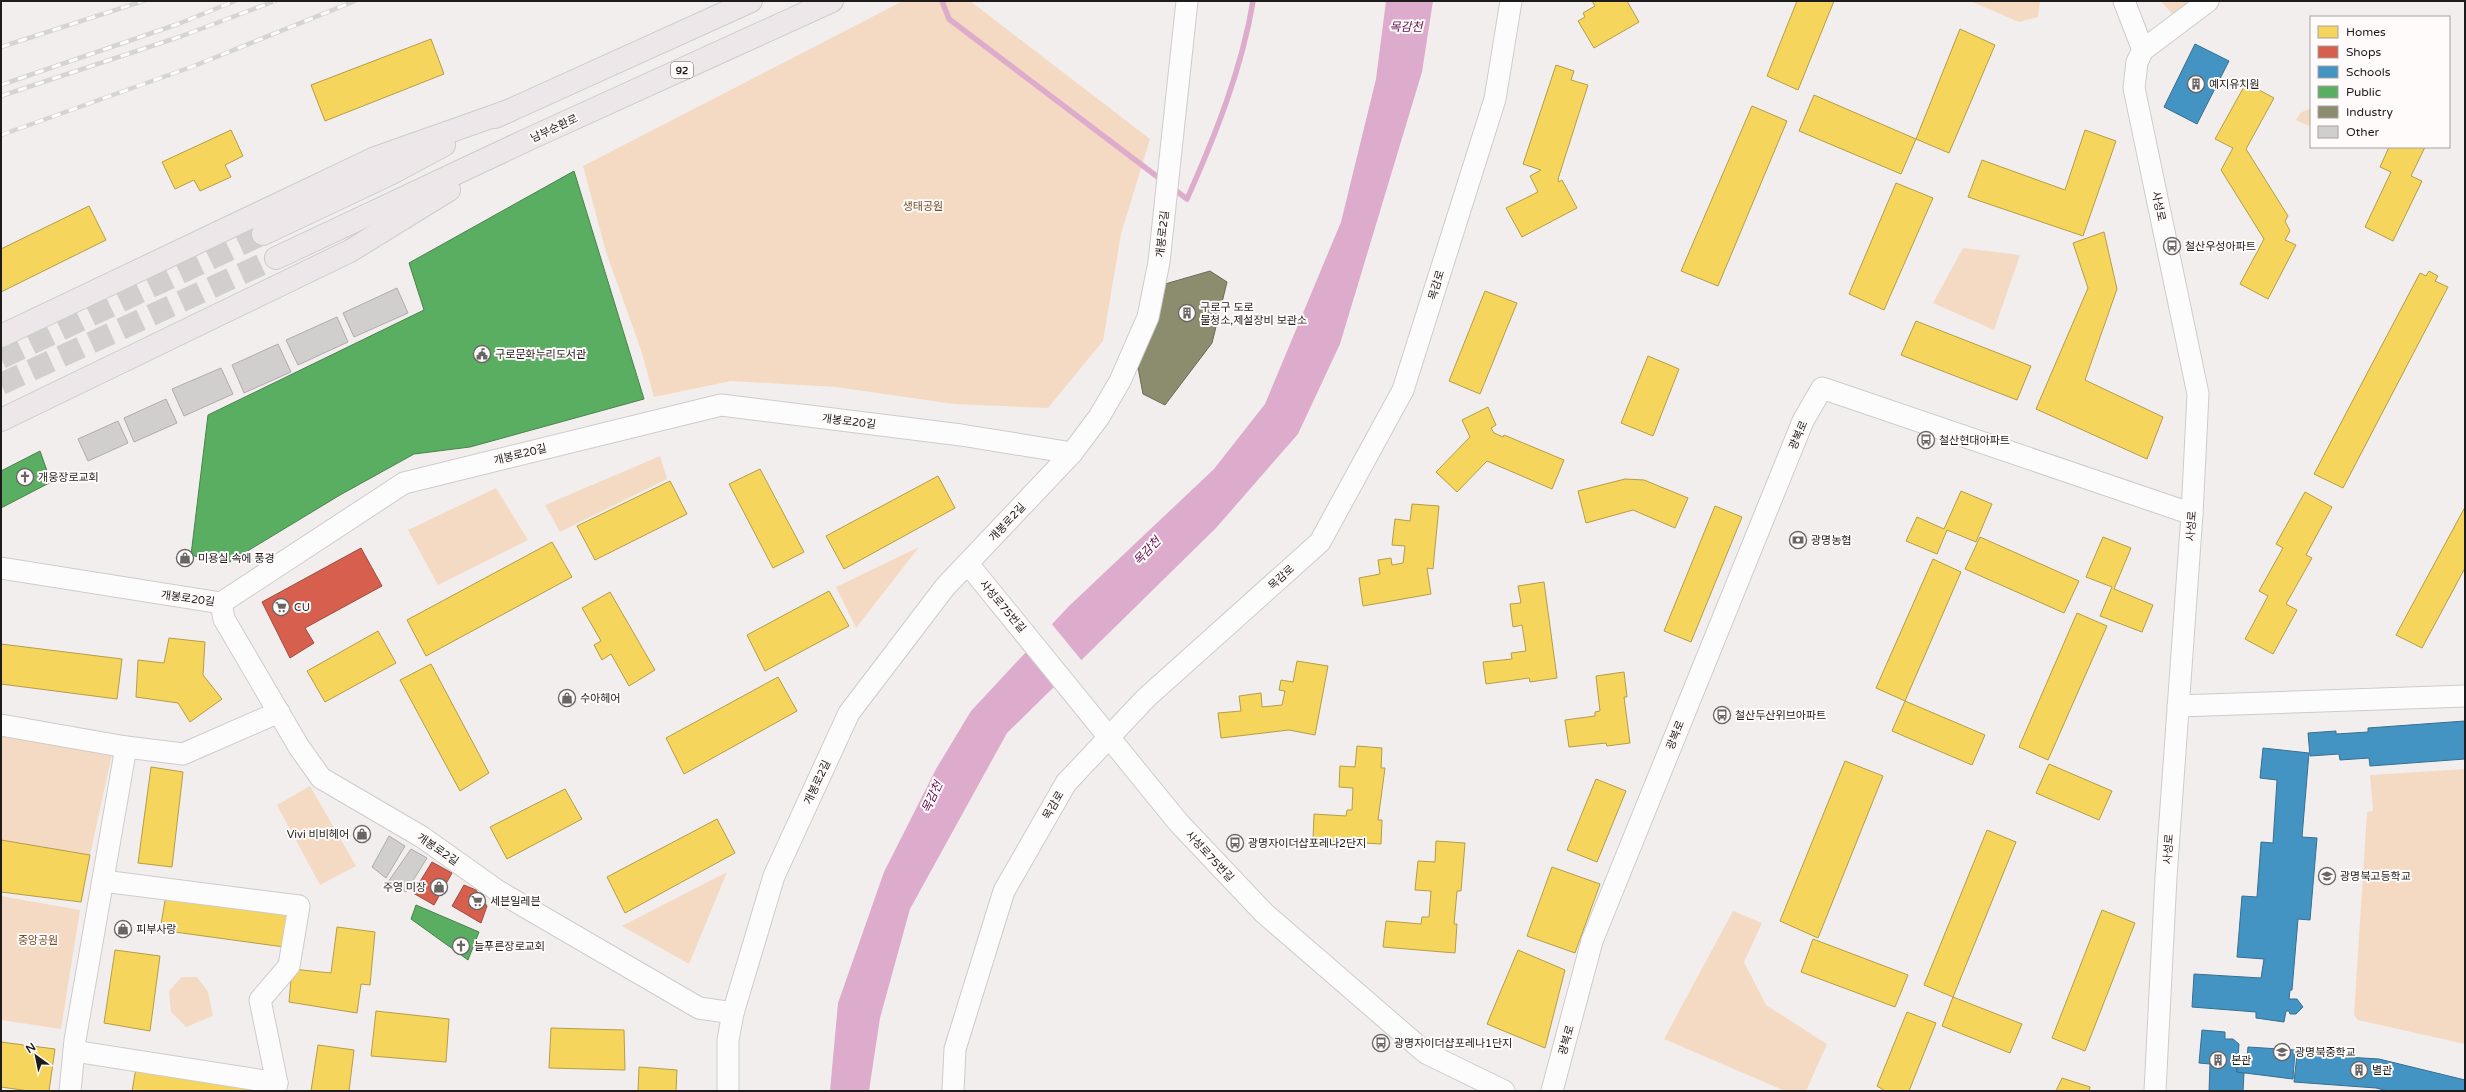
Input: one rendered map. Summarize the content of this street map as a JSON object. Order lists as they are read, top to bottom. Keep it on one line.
{"streets":{"main road":["92","남부순환로"],"street":["사성로","개봉로2길","목감로","개봉로20길","광복로","사성로75번길"]},"crossings":[["사성로","광복로"],["개봉로2길","개봉로20길"],["개봉로2길","사성로75번길"],["목감로","사성로75번길"]],"water":["목감천"],"parks":["생태공원","중앙공원"],"places":{"building":["예지유치원","구로구 도로 물청소,제설장비 보관소","본관","별관"],"bus stop":["철산우성아파트","철산현대아파트","철산두산위브아파트","광명자이더샵포레나2단지","광명자이더샵포레나1단지"],"public building":["구로문화누리도서관"],"church":["개웅장로교회","늘푸른장로교회"],"bank":["광명농협"],"shop":["미용실 속에 풍경","수아헤어","Vivi 비비헤어","주영 미장","피부사랑"],"supermarket":["CU","세븐일레븐"],"school or university":["광명북고등학교","광명북중학교"]},"legend":["Homes","Shops","Schools","Public","Industry","Other"],"north":"top left"}
